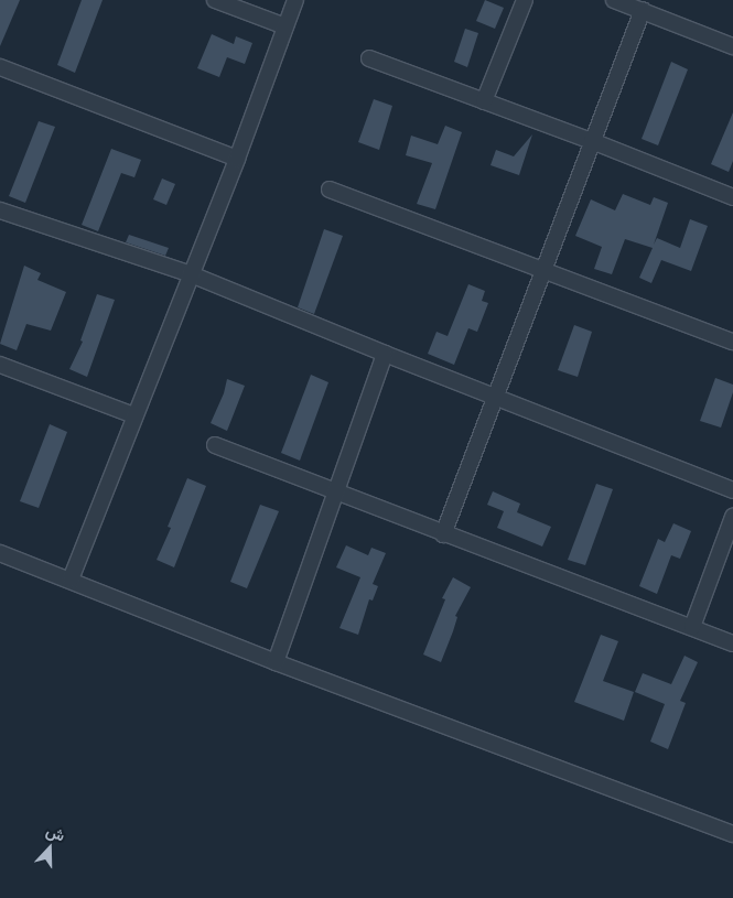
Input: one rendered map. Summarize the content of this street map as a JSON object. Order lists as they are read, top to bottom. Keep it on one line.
{"north":"top"}
